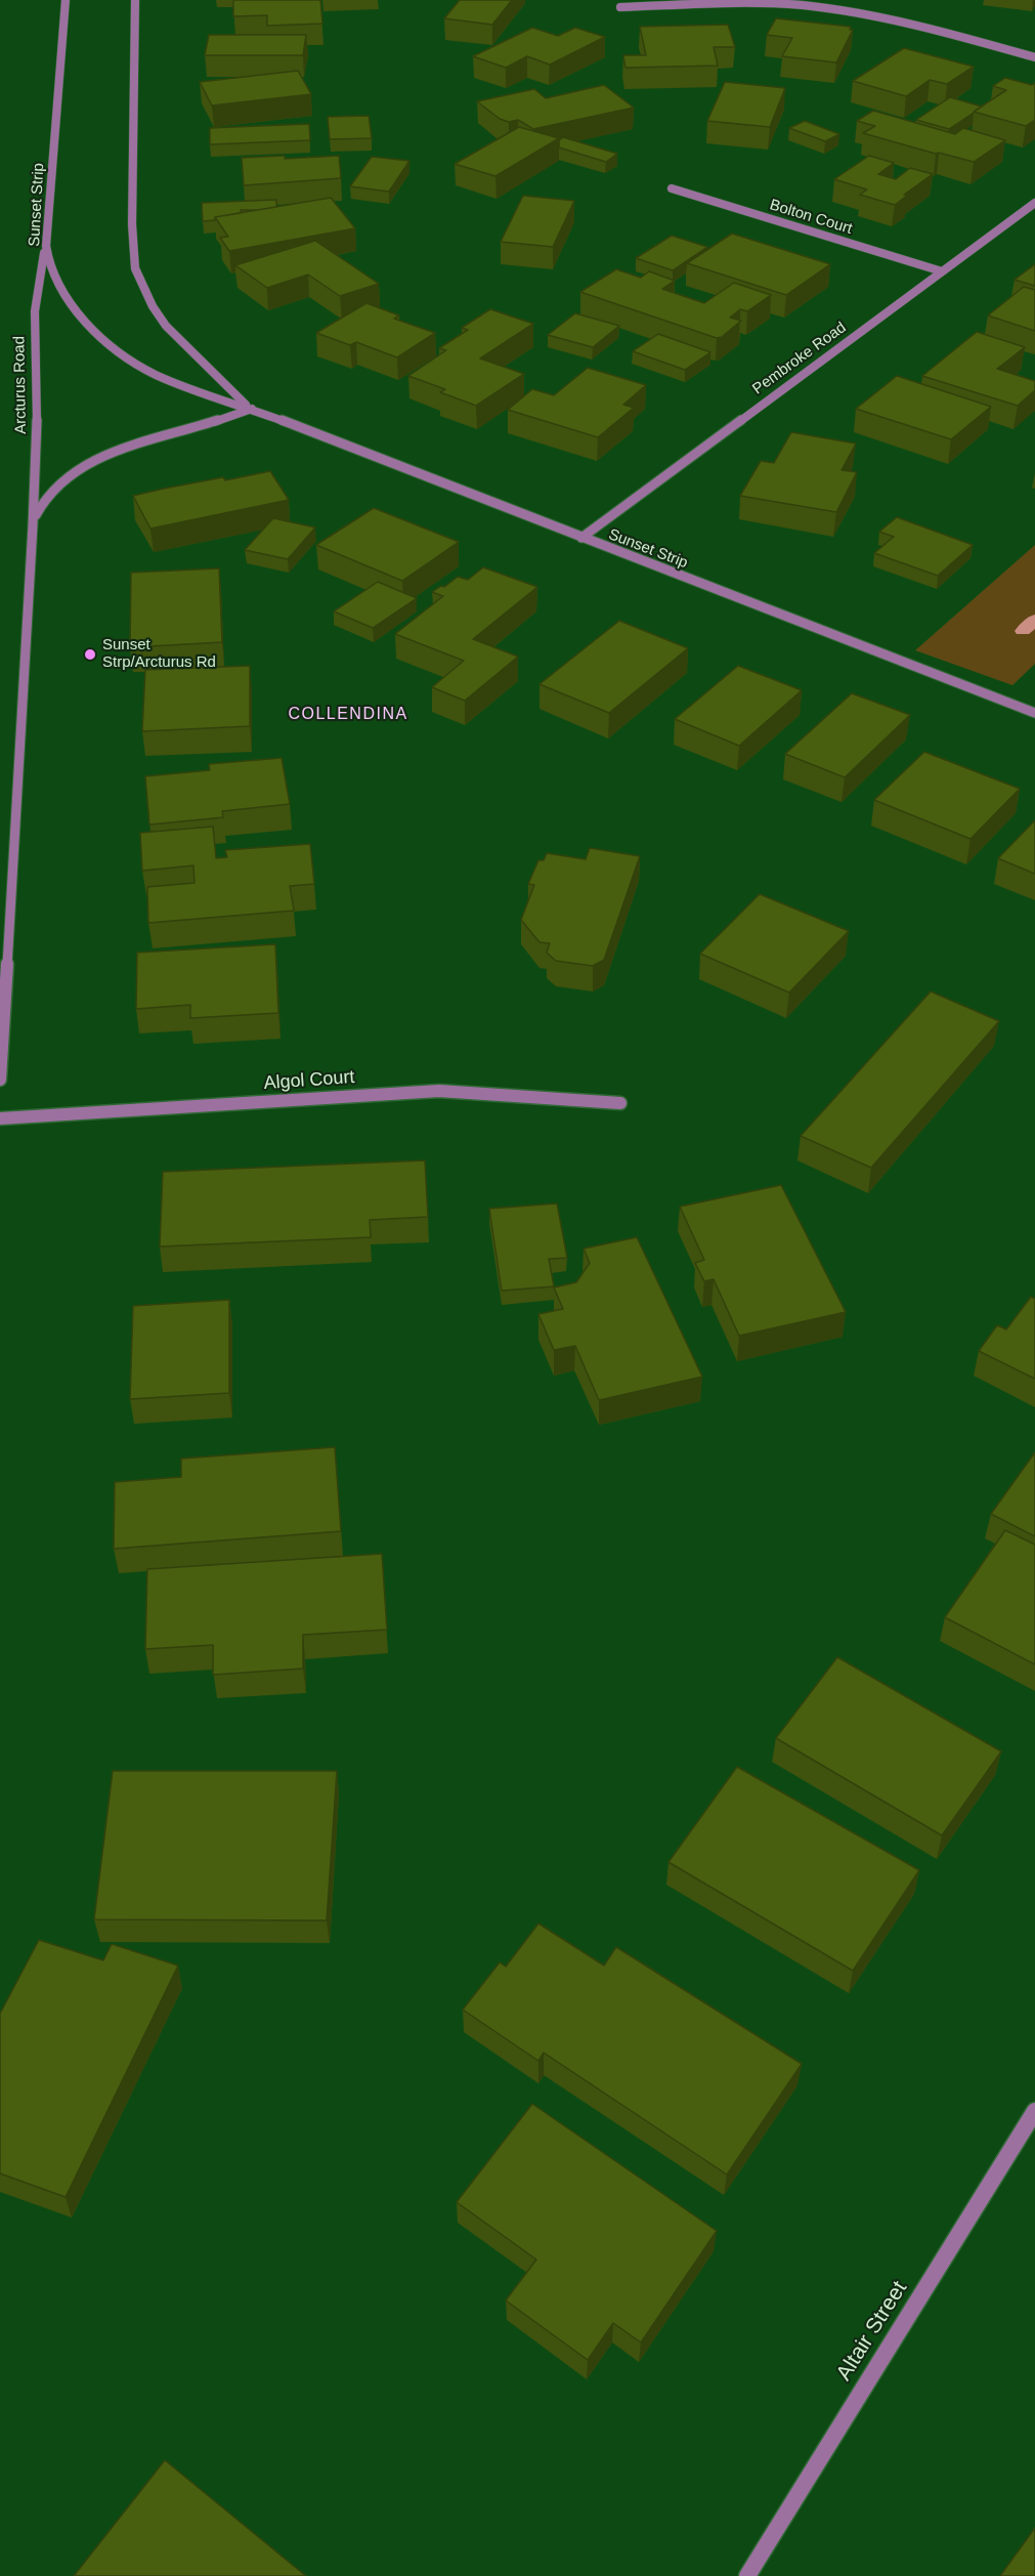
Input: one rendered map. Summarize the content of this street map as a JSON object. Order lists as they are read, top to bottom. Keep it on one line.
{"streets":{"street":["Sunset Strip","Bolton Court","Pembroke Road","Arcturus Road","Algol Court","Altair Street"]},"crossings":[["Sunset Strip","Pembroke Road"],["Sunset Strip","Arcturus Road"],["Bolton Court","Pembroke Road"]],"districts":["COLLENDINA"],"places":["Sunset Strp/Arcturus Rd"]}
